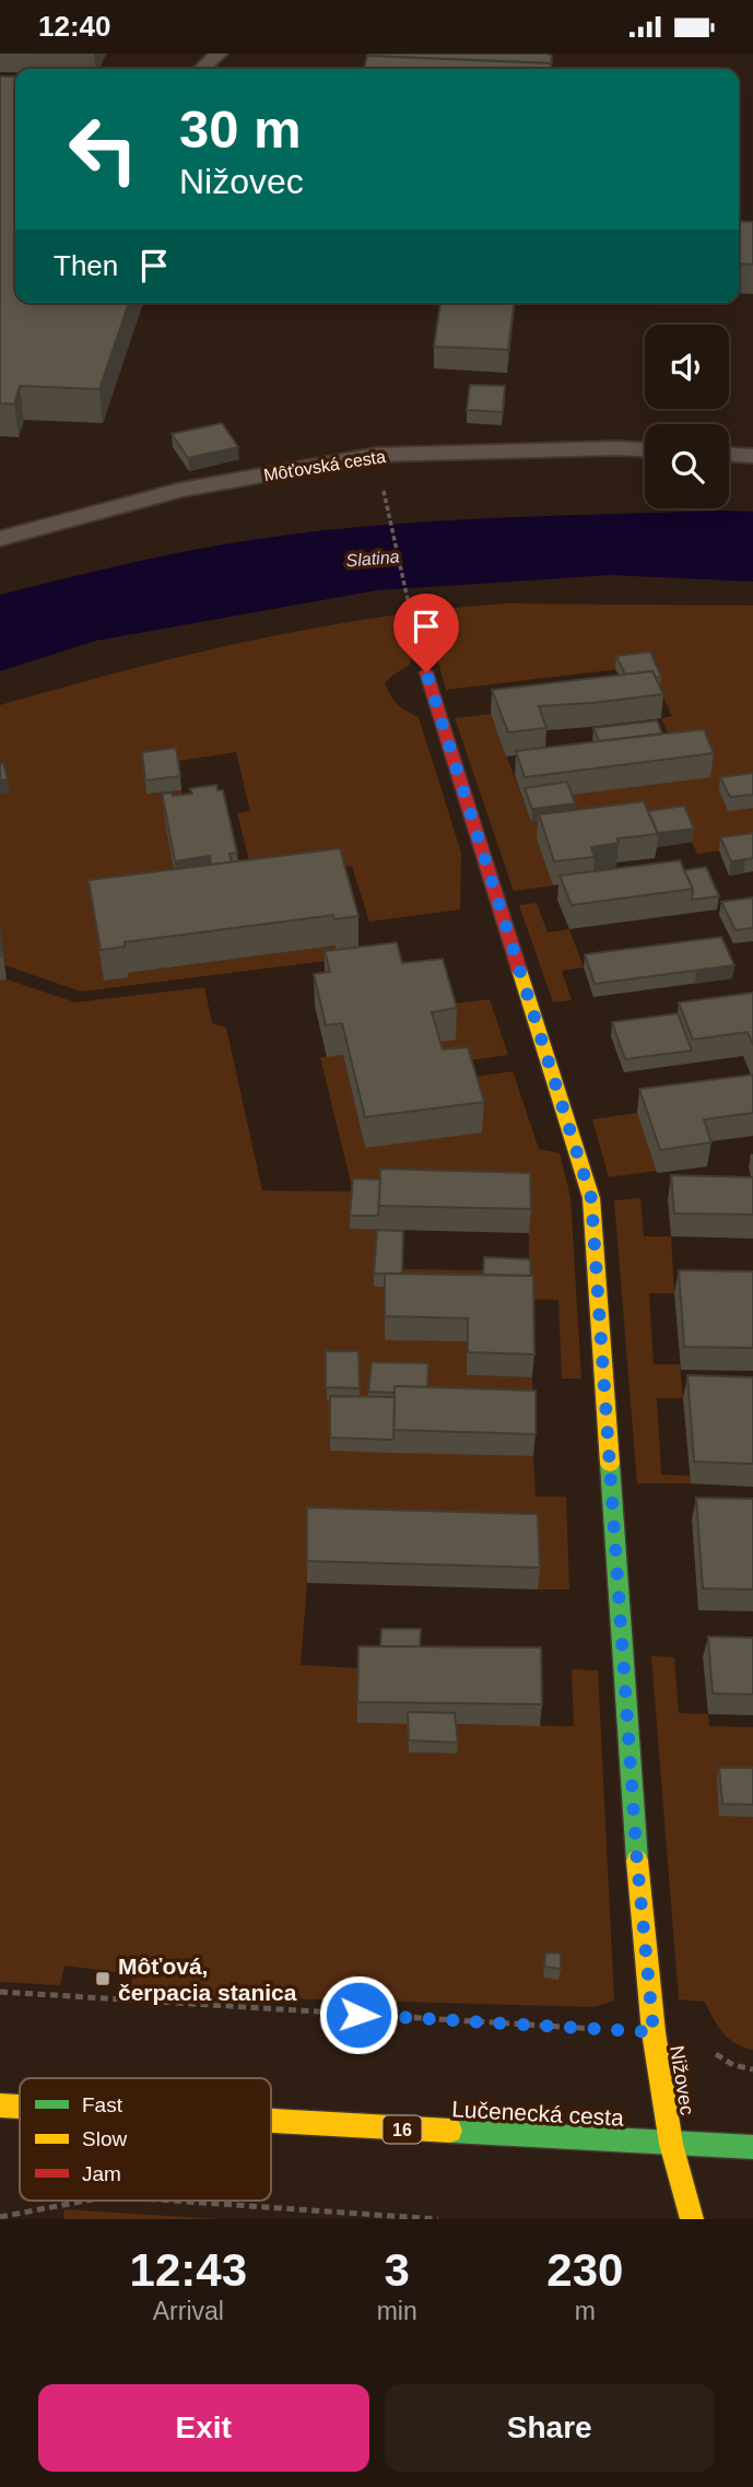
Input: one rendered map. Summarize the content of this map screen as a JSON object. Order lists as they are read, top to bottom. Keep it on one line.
{"streets":{"street":["Nižovec","Lučenecká cesta","16"],"lane":["Môťovská cesta"]},"crossings":[["Nižovec","Lučenecká cesta"]],"water":["Slatina"],"places":{"transit":["Môťová, čerpacia stanica"]},"legend":["Fast","Slow","Jam"],"page":{"status":"12:40","turn":["30 m","Nižovec"],"then":"Then","eta":["12:43","Arrival","3","min","230","m"],"buttons":["Exit","Share"]}}
